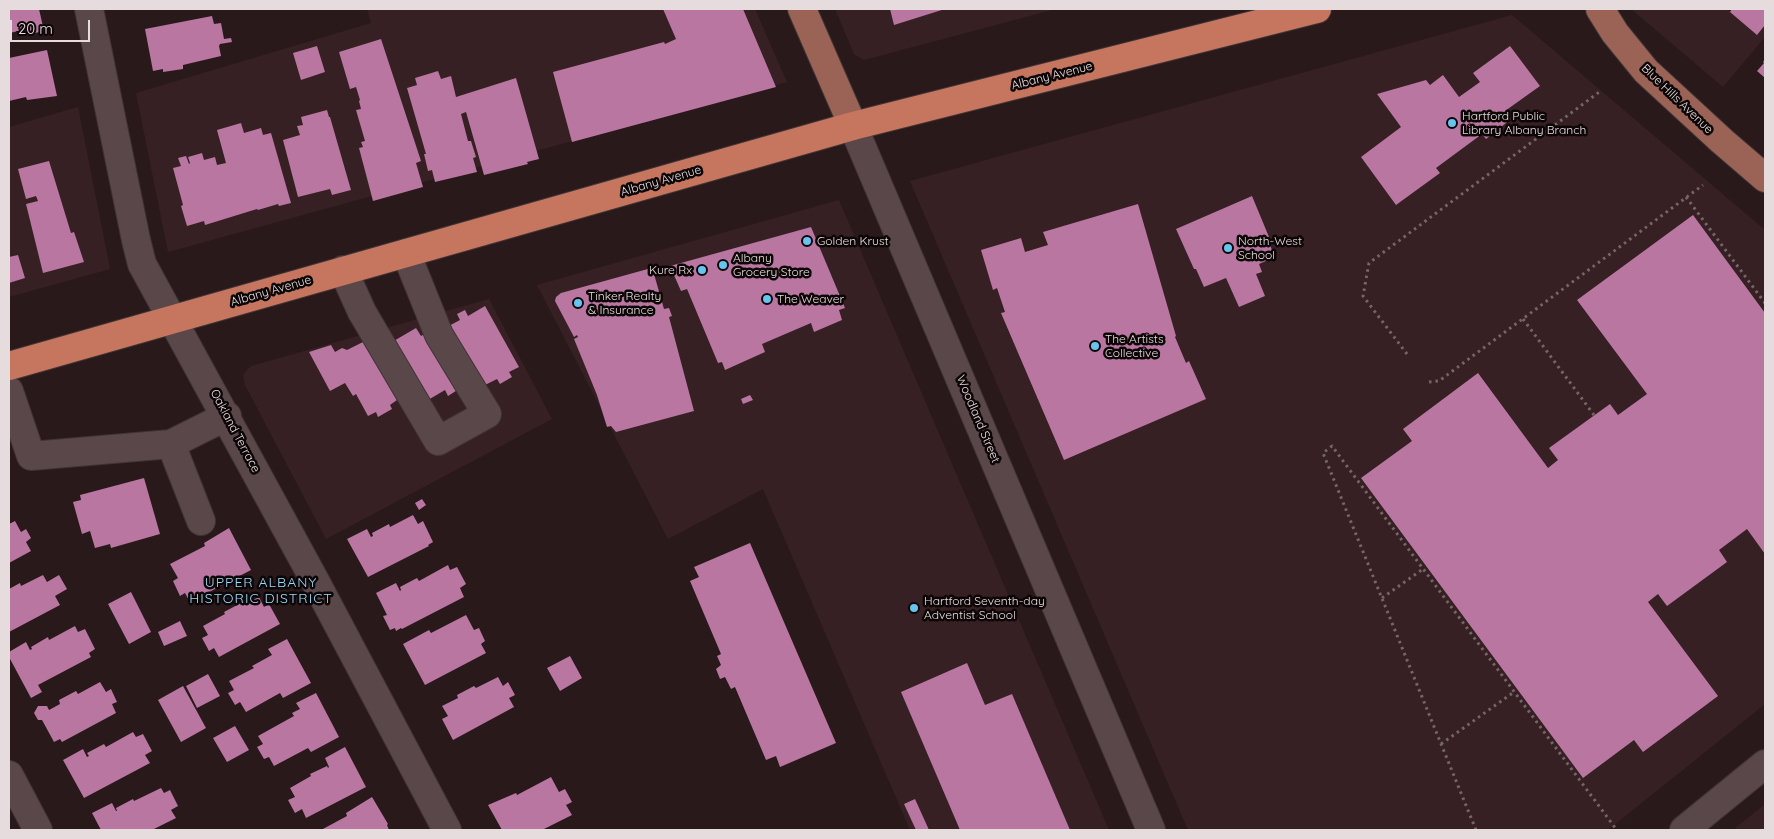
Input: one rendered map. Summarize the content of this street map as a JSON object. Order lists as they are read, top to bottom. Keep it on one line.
{"streets":{"highway":["Albany Avenue"],"main road":["Blue Hills Avenue","Woodland Street"],"street":["Oakland Terrace"]},"crossings":[["Albany Avenue","Woodland Street"],["Albany Avenue","Oakland Terrace"]],"districts":["UPPER ALBANY HISTORIC DISTRICT"],"places":["Hartford Public Library Albany Branch","Golden Krust","North-West School","Albany Grocery Store","Kure Rx","The Weaver","Tinker Realty & Insurance","The Artists Collective","Hartford Seventh-day Adventist School"],"scale_bar":"20 m"}
